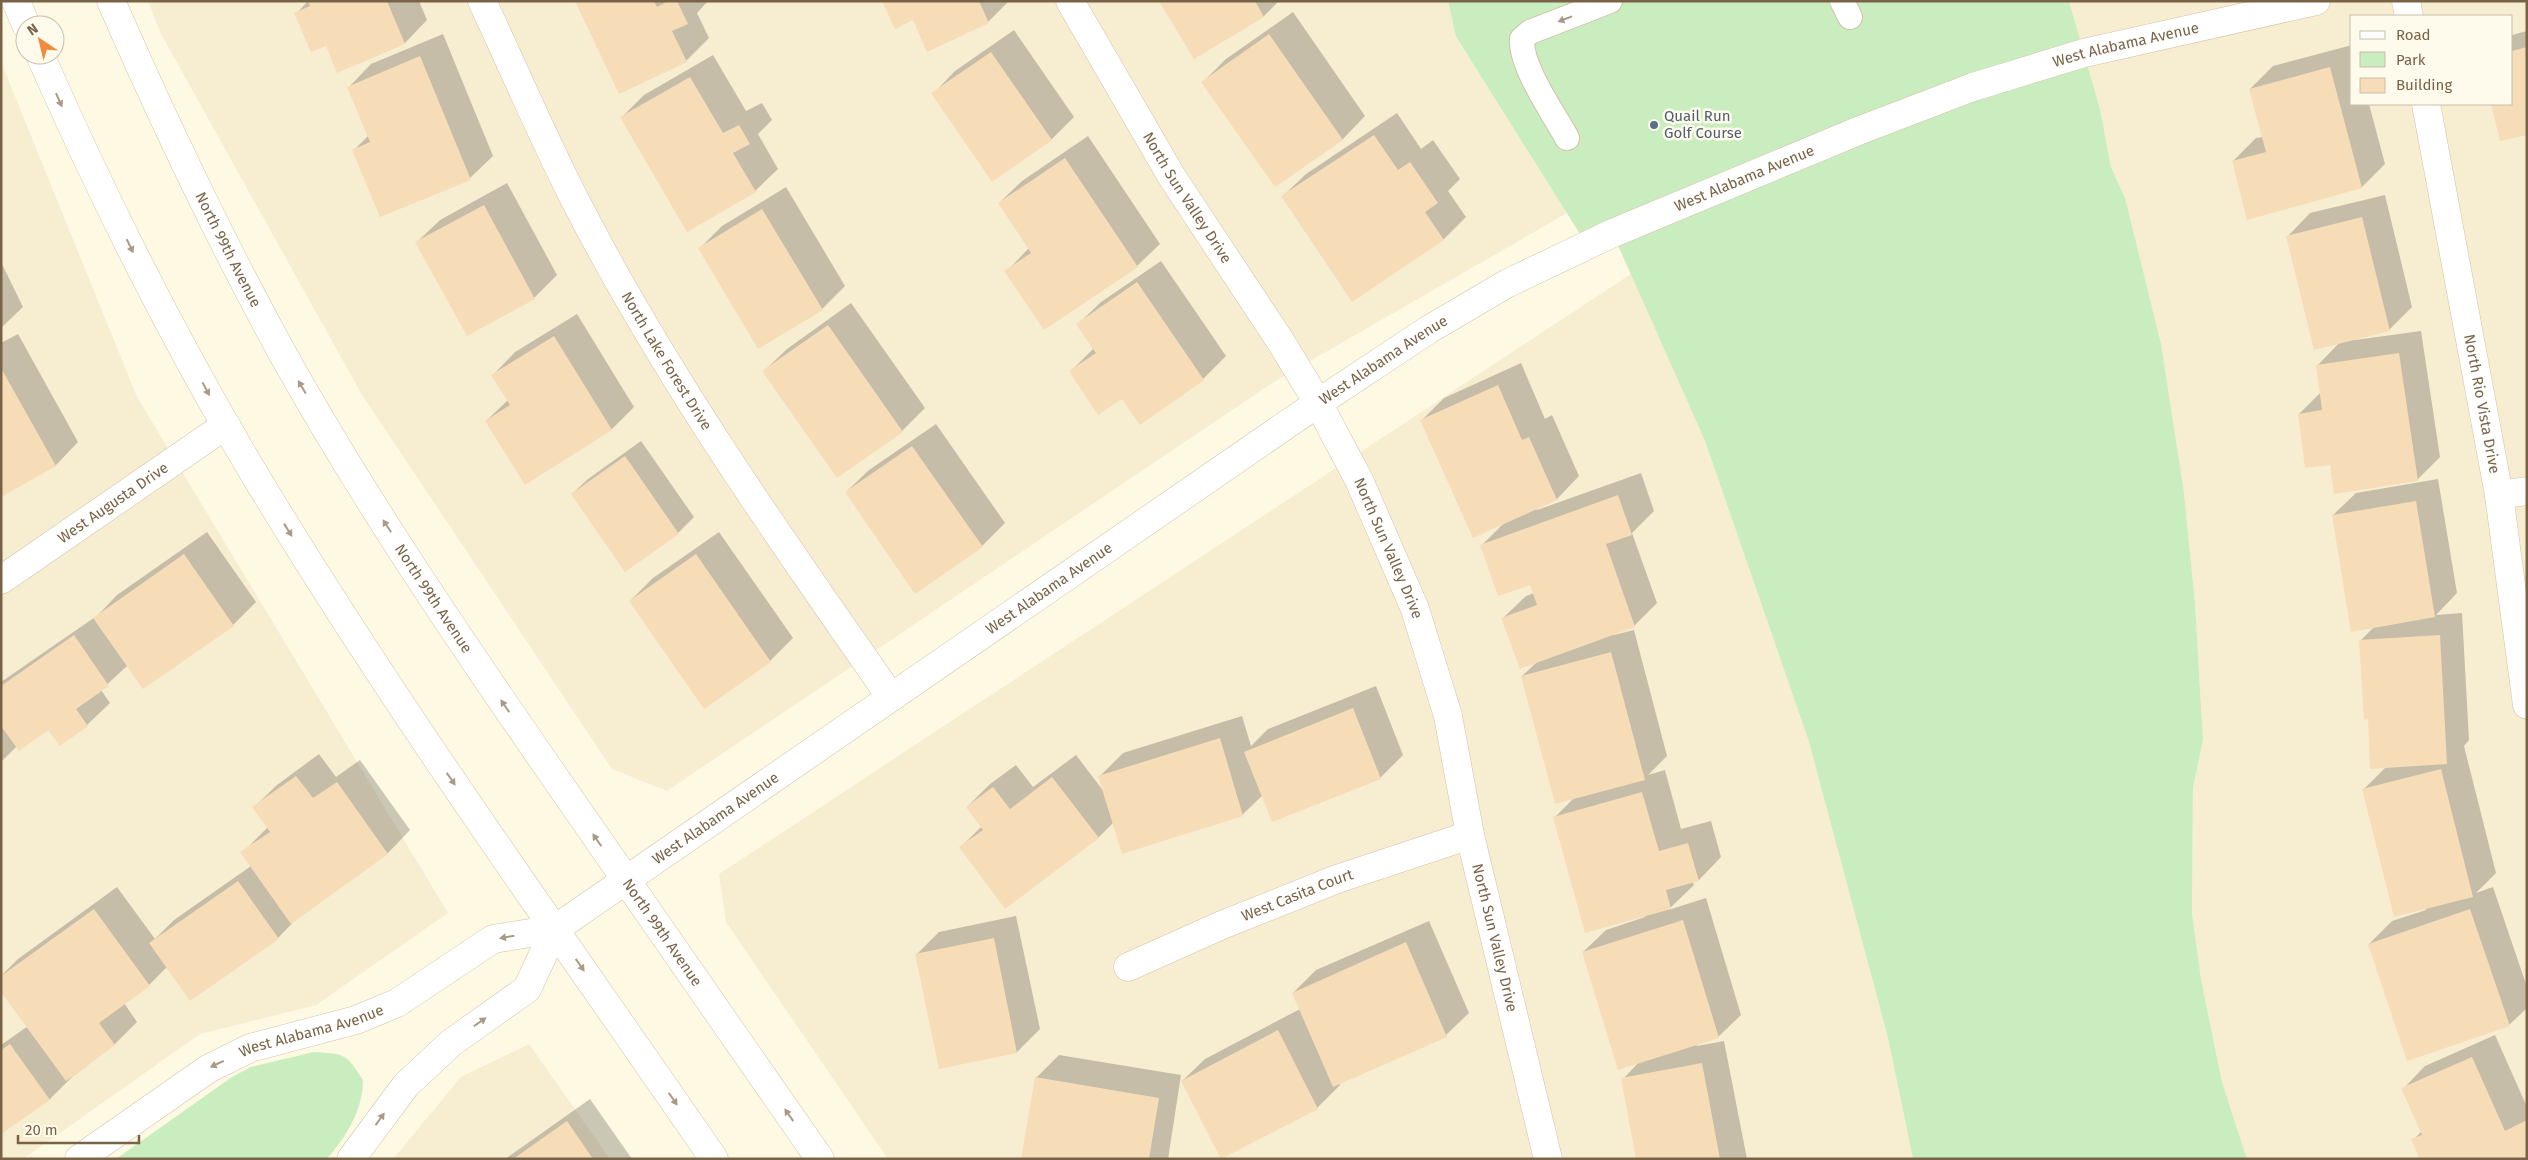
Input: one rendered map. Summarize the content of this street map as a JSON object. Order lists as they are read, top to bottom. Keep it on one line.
{"streets":{"street":["West Alabama Avenue","North Sun Valley Drive","North 99th Avenue","North Lake Forest Drive","North Rio Vista Drive","West Augusta Drive","West Casita Court"]},"crossings":[["West Alabama Avenue","North Sun Valley Drive"],["West Alabama Avenue","North 99th Avenue"],["West Alabama Avenue","North Lake Forest Drive"],["North Sun Valley Drive","West Casita Court"]],"places":["Quail Run Golf Course"],"legend":["Road","Park","Building"],"scale_bar":"20 m","north":"top left"}
